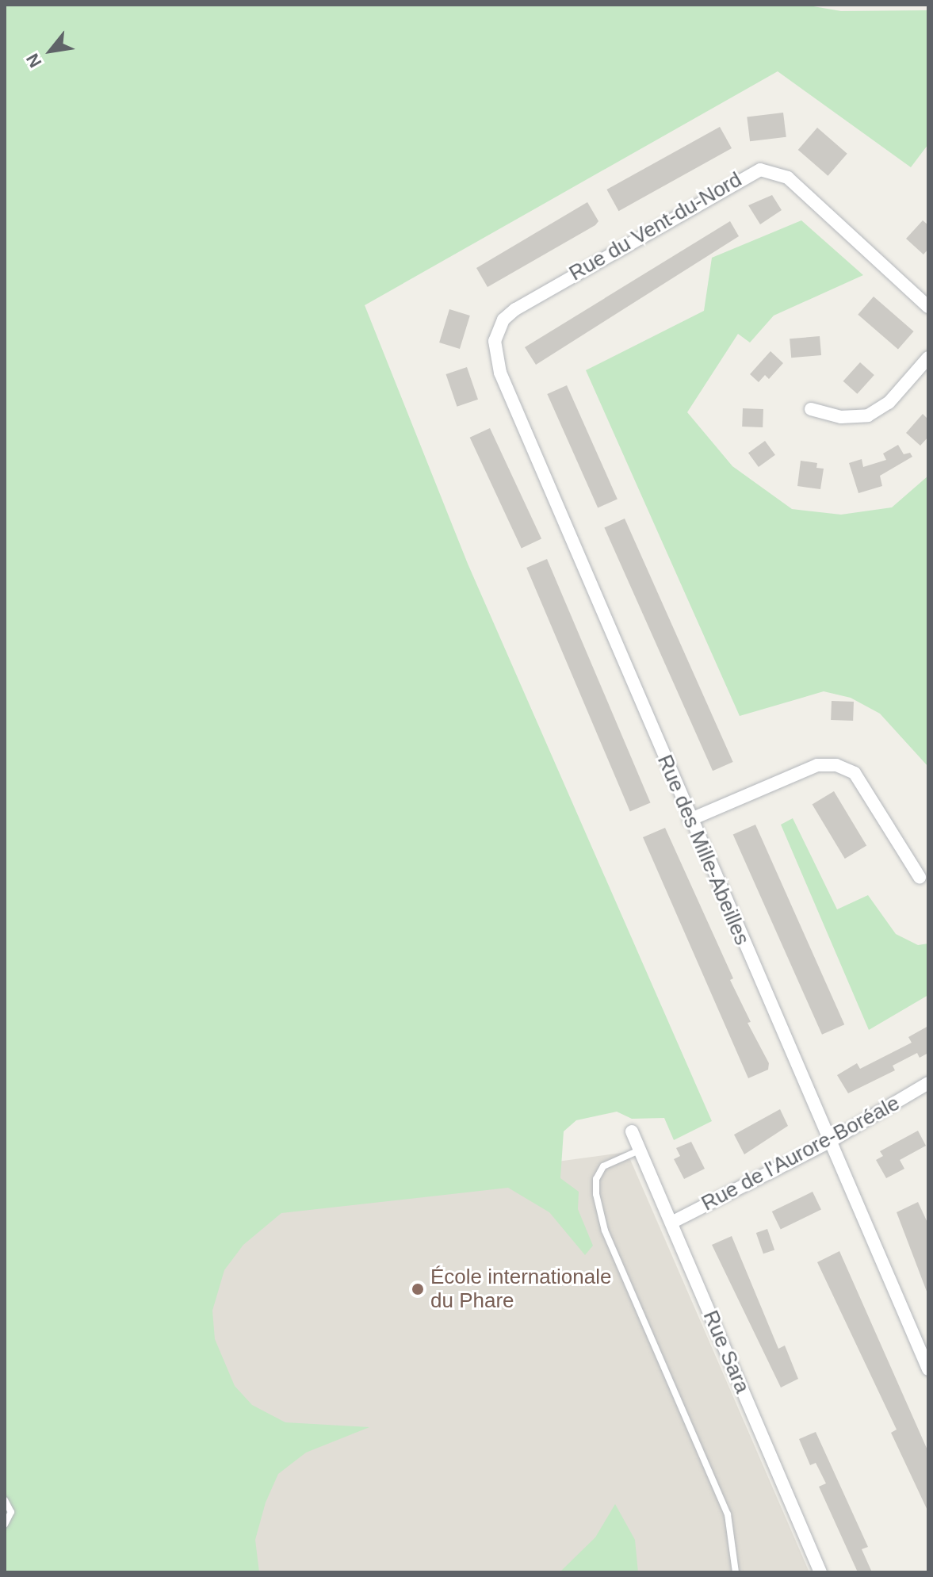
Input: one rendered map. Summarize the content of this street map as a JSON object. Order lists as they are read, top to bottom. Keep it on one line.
{"streets":{"street":["Rue du Vent-du-Nord","Rue des Mille-Abeilles","Rue de l'Aurore-Boréale","Rue Sara"]},"crossings":[["Rue du Vent-du-Nord","Rue des Mille-Abeilles"],["Rue des Mille-Abeilles","Rue de l'Aurore-Boréale"],["Rue de l'Aurore-Boréale","Rue Sara"]],"places":["École internationale du Phare"],"north":"bottom left"}
